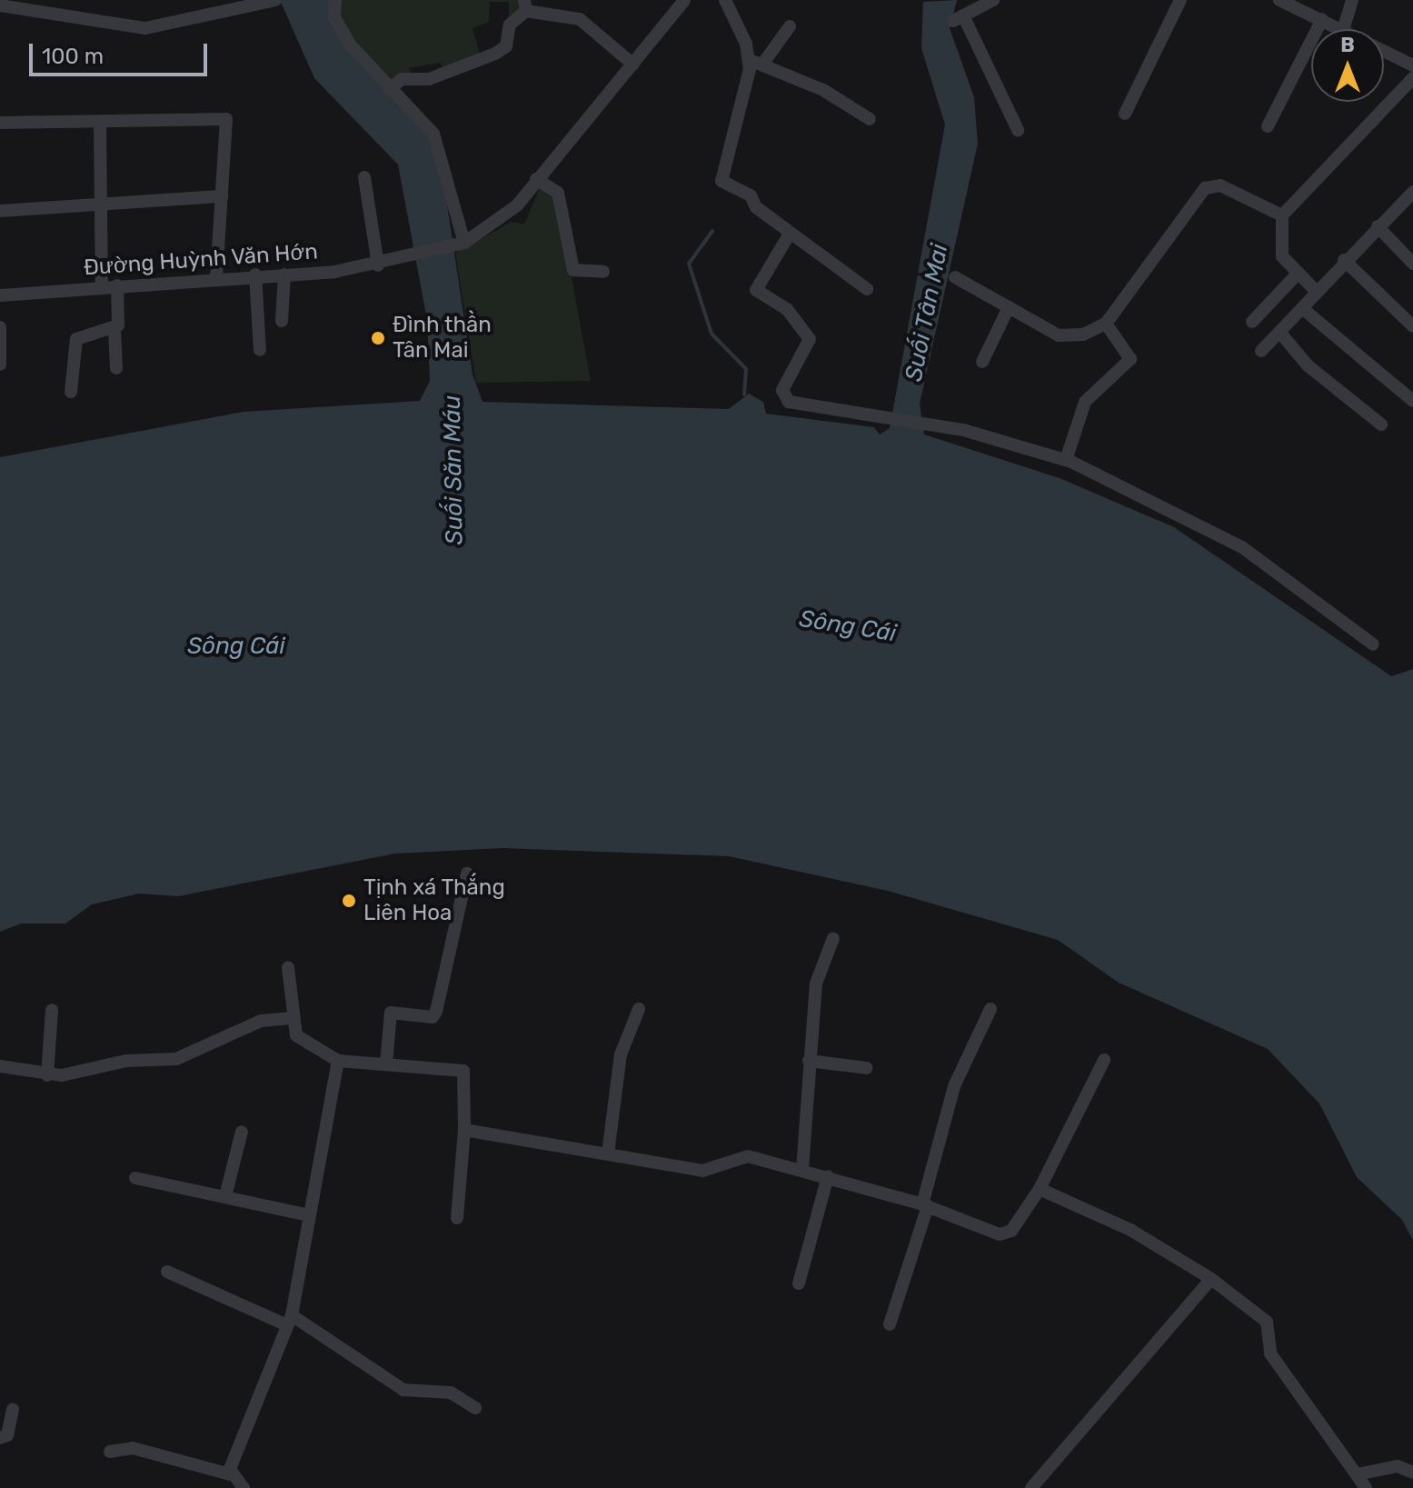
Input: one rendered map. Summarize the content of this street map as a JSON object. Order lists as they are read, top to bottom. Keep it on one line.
{"streets":{"street":["Đường Huỳnh Văn Hớn"]},"water":["Suối Tân Mai","Suối Săn Máu","Sông Cái"],"places":["Đình thần Tân Mai","Tịnh xá Thắng Liên Hoa"],"scale_bar":"100 m","north":"top"}
